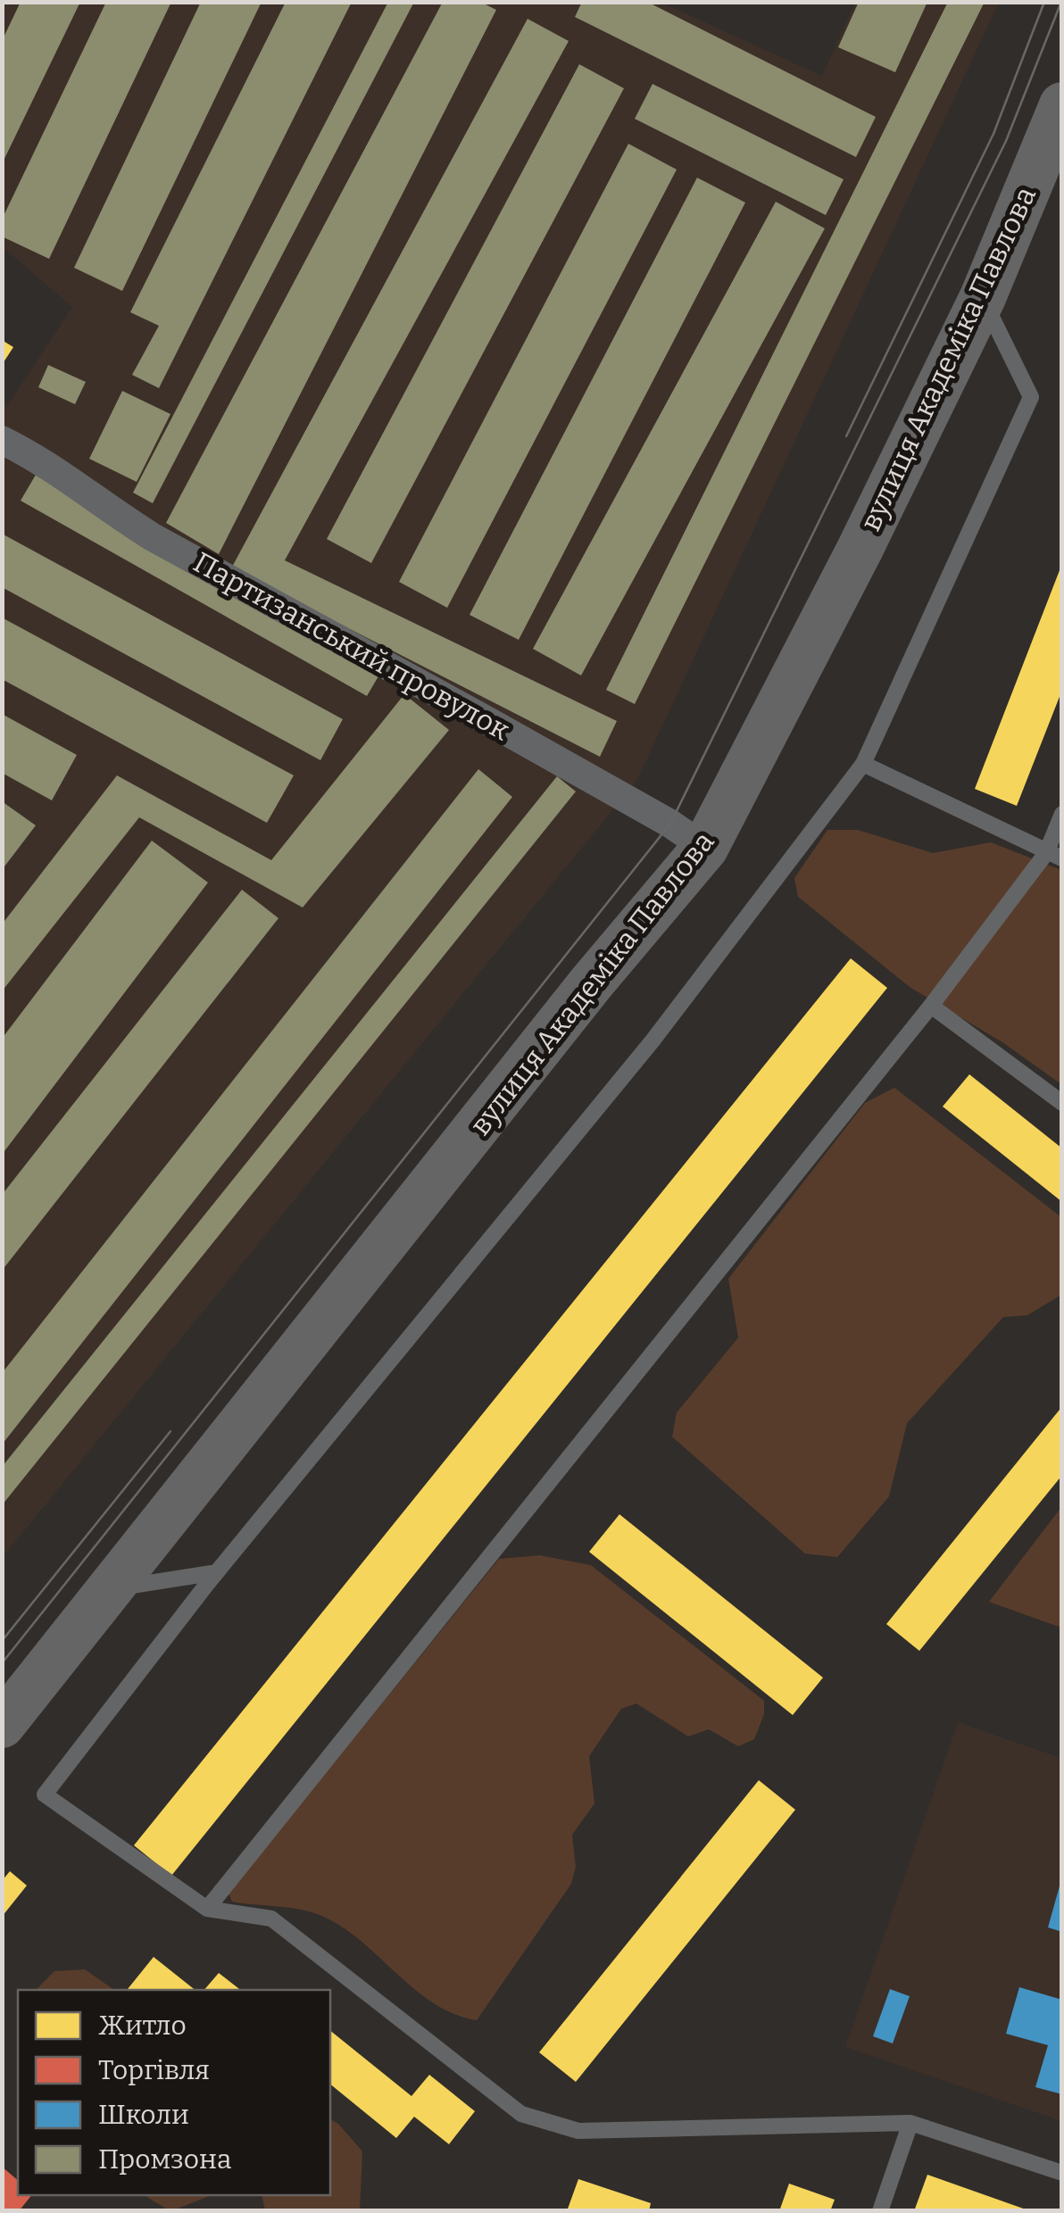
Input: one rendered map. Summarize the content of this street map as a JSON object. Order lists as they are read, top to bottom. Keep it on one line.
{"streets":{"main road":["вулиця Академіка Павлова"],"street":["Партизанський провулок"]},"crossings":[["вулиця Академіка Павлова","Партизанський провулок"]],"legend":["Житло","Торгівля","Школи","Промзона"]}
